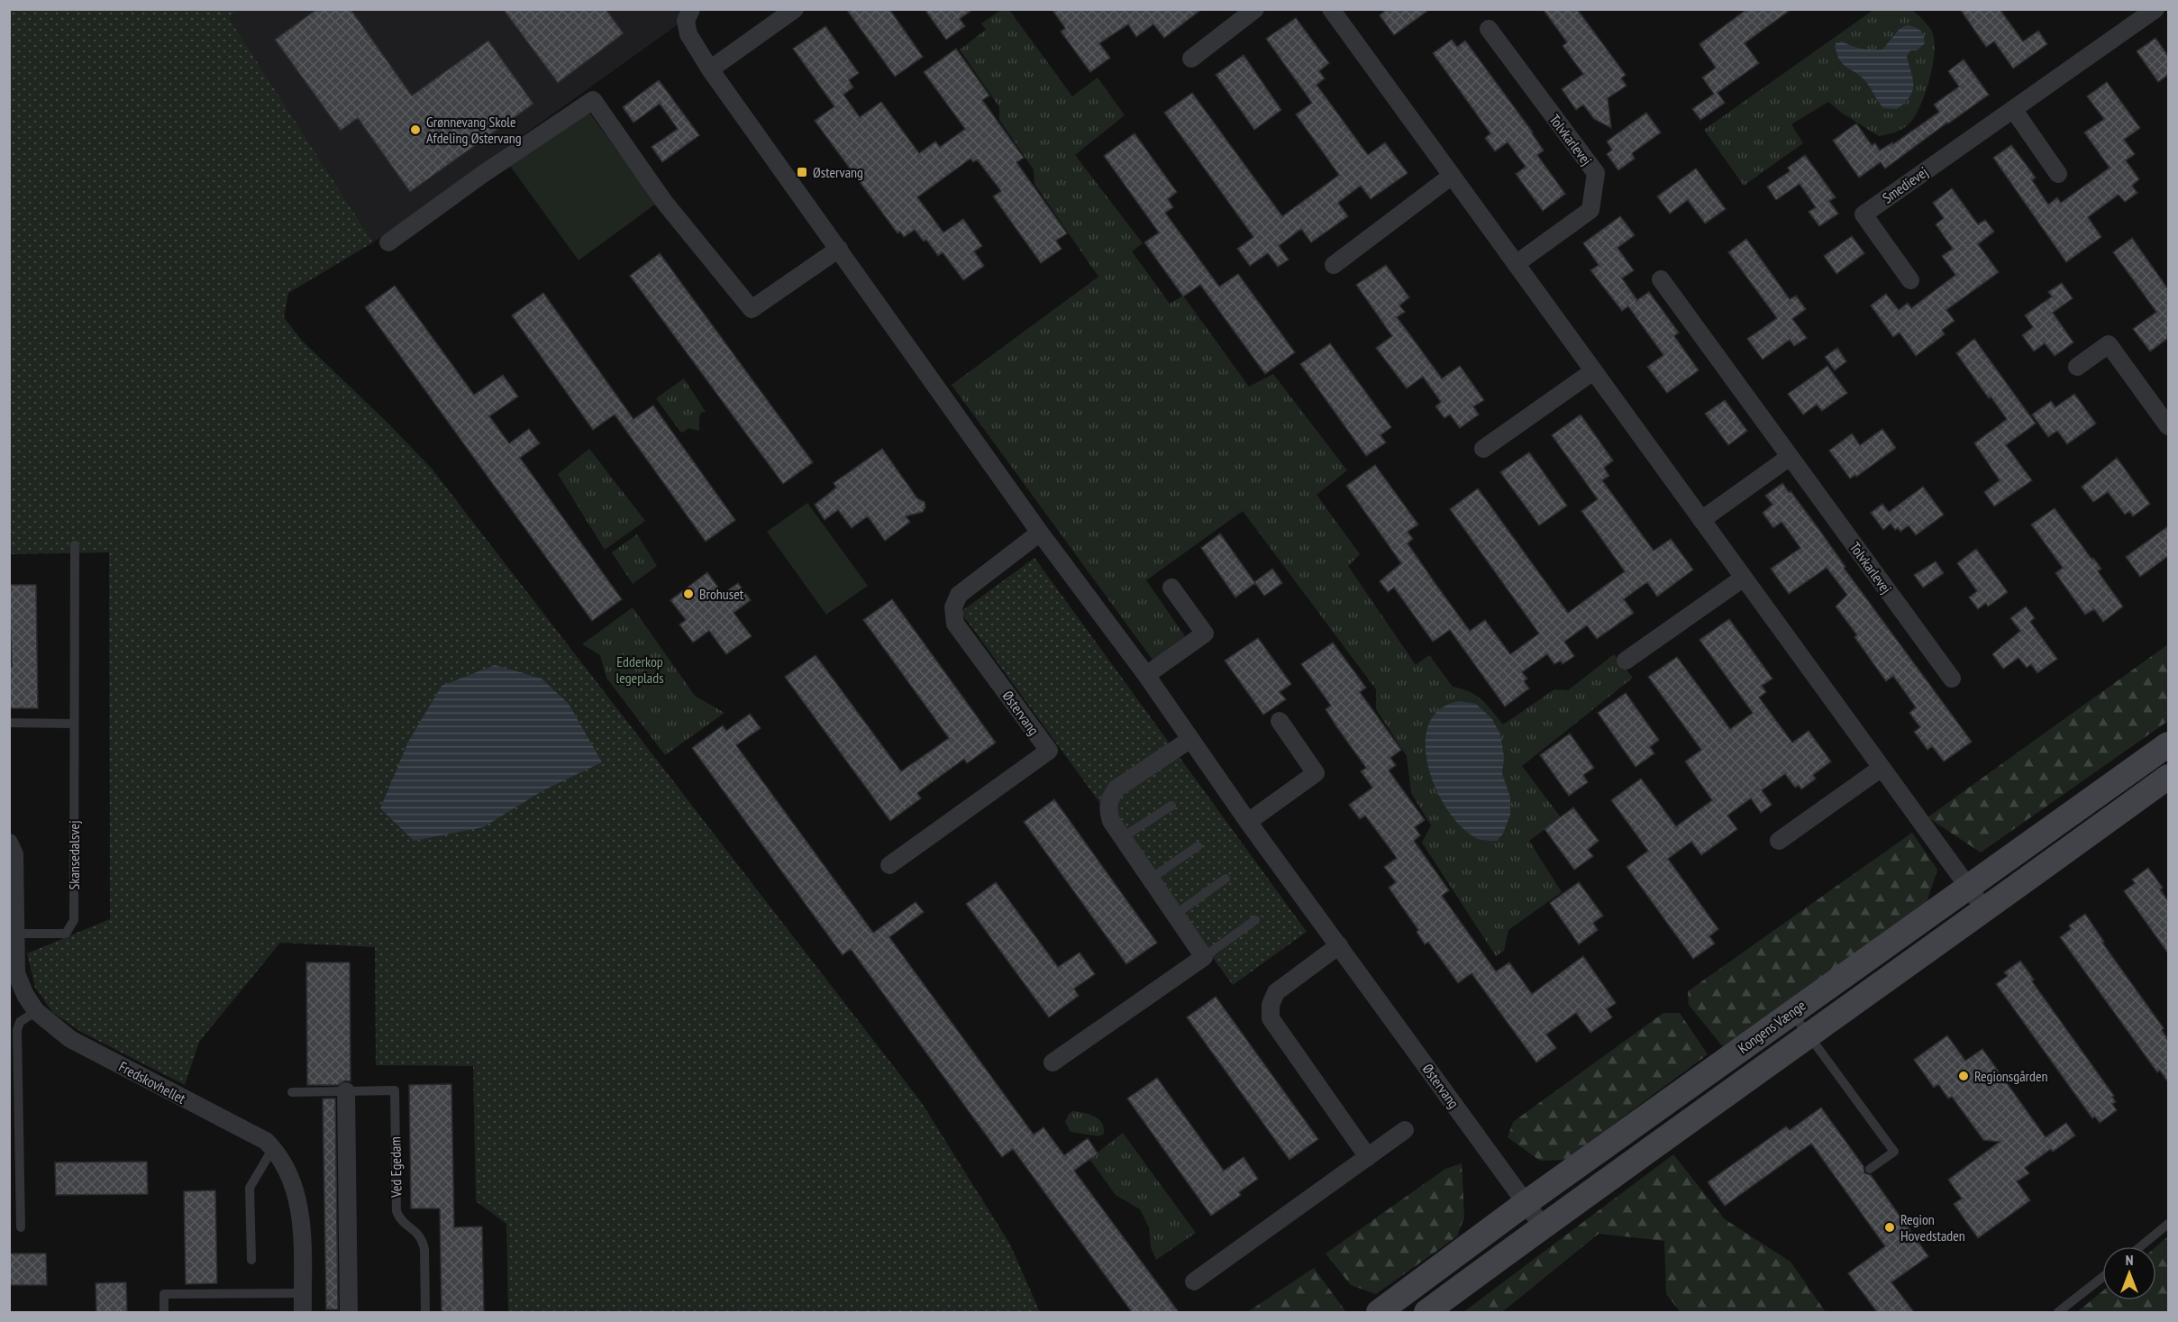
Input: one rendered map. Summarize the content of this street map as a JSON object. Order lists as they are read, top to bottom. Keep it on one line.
{"streets":{"street":["Tolvkarlevej","Smedievej","Østervang","Kongens Vænge","Fredskovhellet"],"lane":["Skansedalsvej","Ved Egedam"]},"crossings":[["Østervang","Kongens Vænge"],["Skansedalsvej","Fredskovhellet"]],"parks":["Edderkop legeplads"],"places":{"other":["Grønnevang Skole Afdeling Østervang","Brohuset","Regionsgården","Region Hovedstaden"],"transit":["Østervang"]},"north":"top"}
